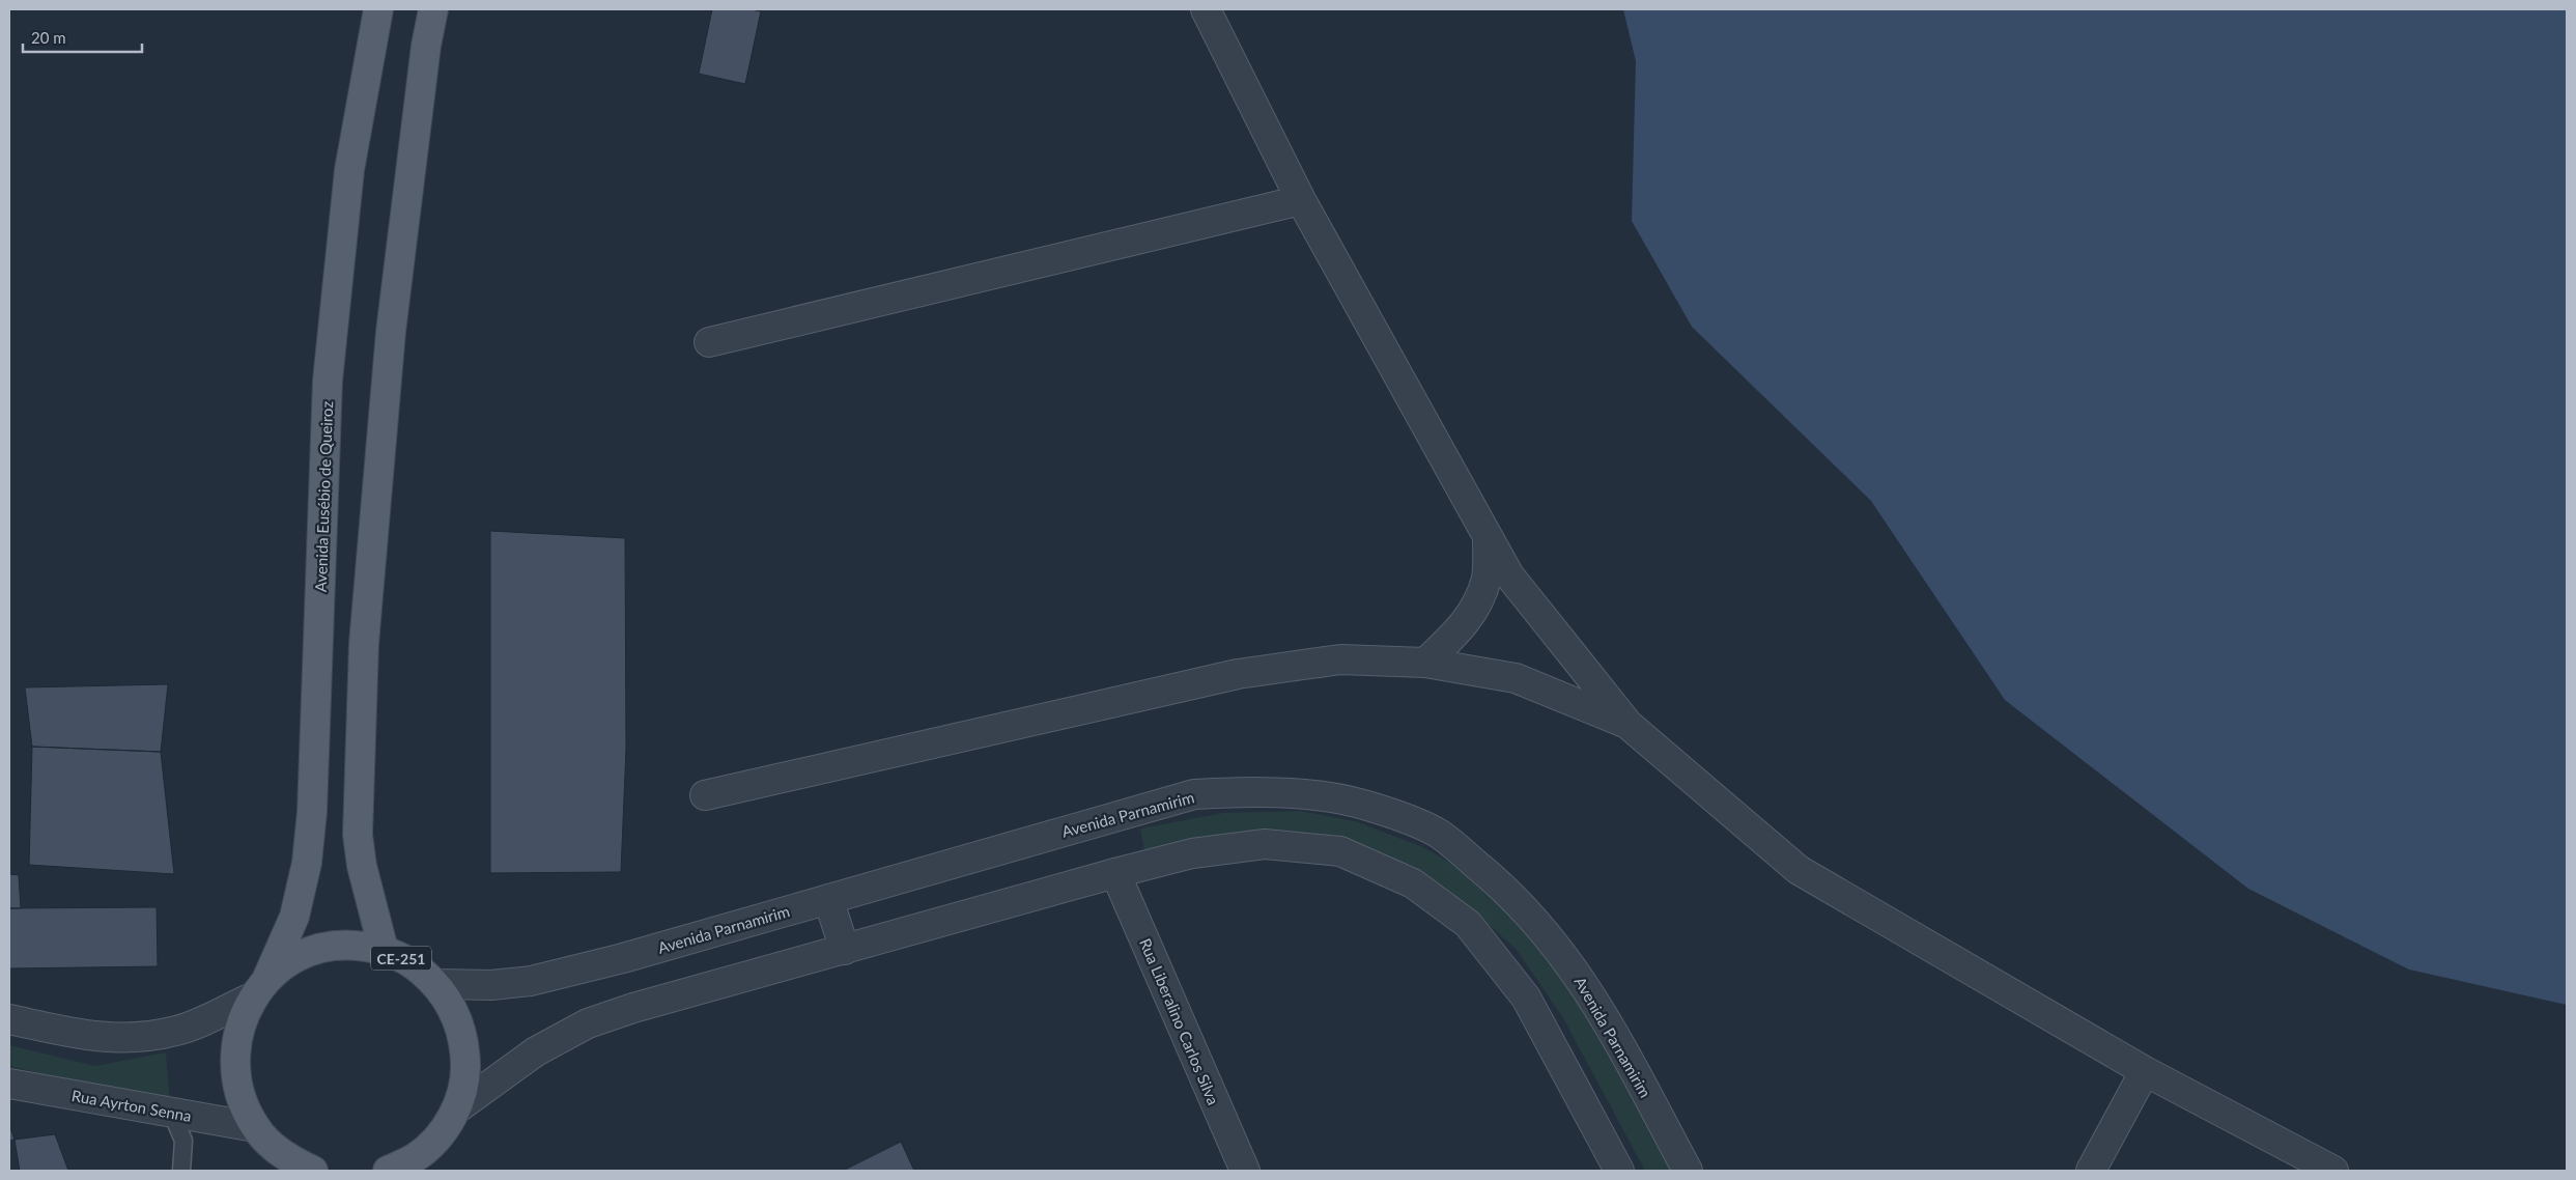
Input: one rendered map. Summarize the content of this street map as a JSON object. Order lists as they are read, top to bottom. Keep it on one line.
{"streets":{"main road":["Avenida Eusébio de Queiroz","CE-251"],"street":["Avenida Parnamirim","Rua Liberalino Carlos Silva","Rua Ayrton Senna"]},"crossings":[["Avenida Eusébio de Queiroz","CE-251"],["Avenida Parnamirim","CE-251"],["CE-251","Rua Ayrton Senna"]],"scale_bar":"20 m"}
